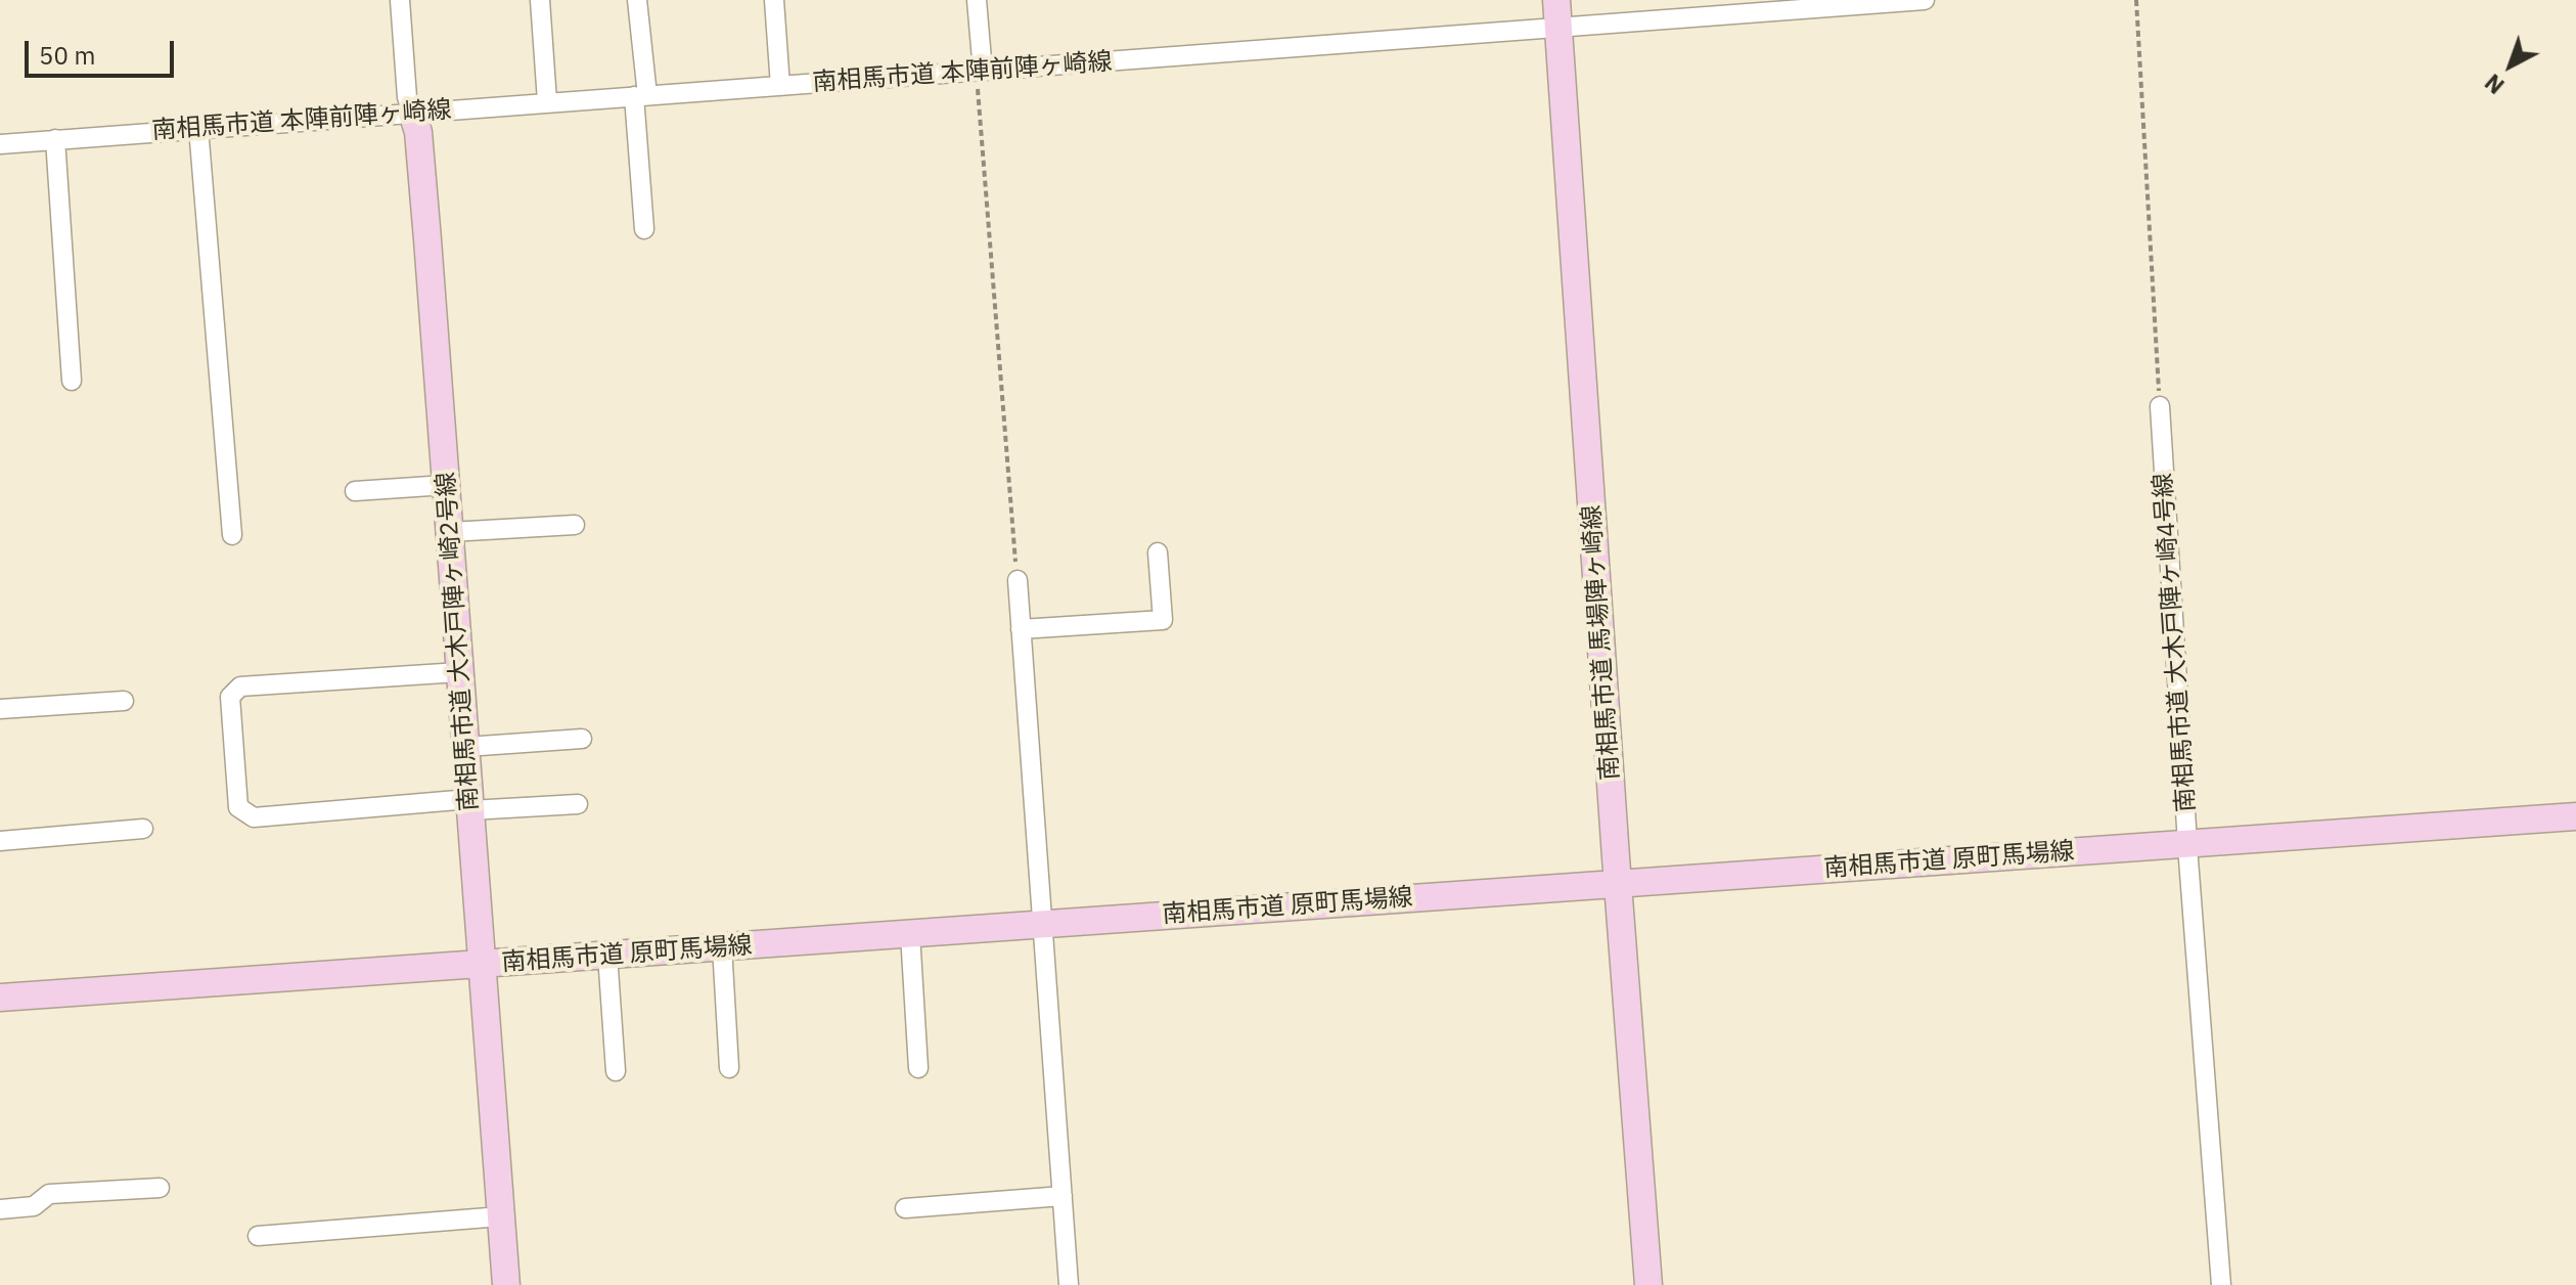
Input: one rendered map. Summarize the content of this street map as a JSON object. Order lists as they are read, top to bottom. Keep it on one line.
{"streets":{"street":["南相馬市道 本陣前陣ヶ崎線","南相馬市道 大木戸陣ヶ崎2号線","南相馬市道 馬場陣ヶ崎線","南相馬市道 大木戸陣ヶ崎4号線","南相馬市道 原町馬場線"]},"crossings":[["南相馬市道 本陣前陣ヶ崎線","南相馬市道 大木戸陣ヶ崎2号線"],["南相馬市道 本陣前陣ヶ崎線","南相馬市道 馬場陣ヶ崎線"],["南相馬市道 大木戸陣ヶ崎2号線","南相馬市道 原町馬場線"],["南相馬市道 馬場陣ヶ崎線","南相馬市道 原町馬場線"],["南相馬市道 大木戸陣ヶ崎4号線","南相馬市道 原町馬場線"]],"scale_bar":"50 m","north":"bottom left"}
